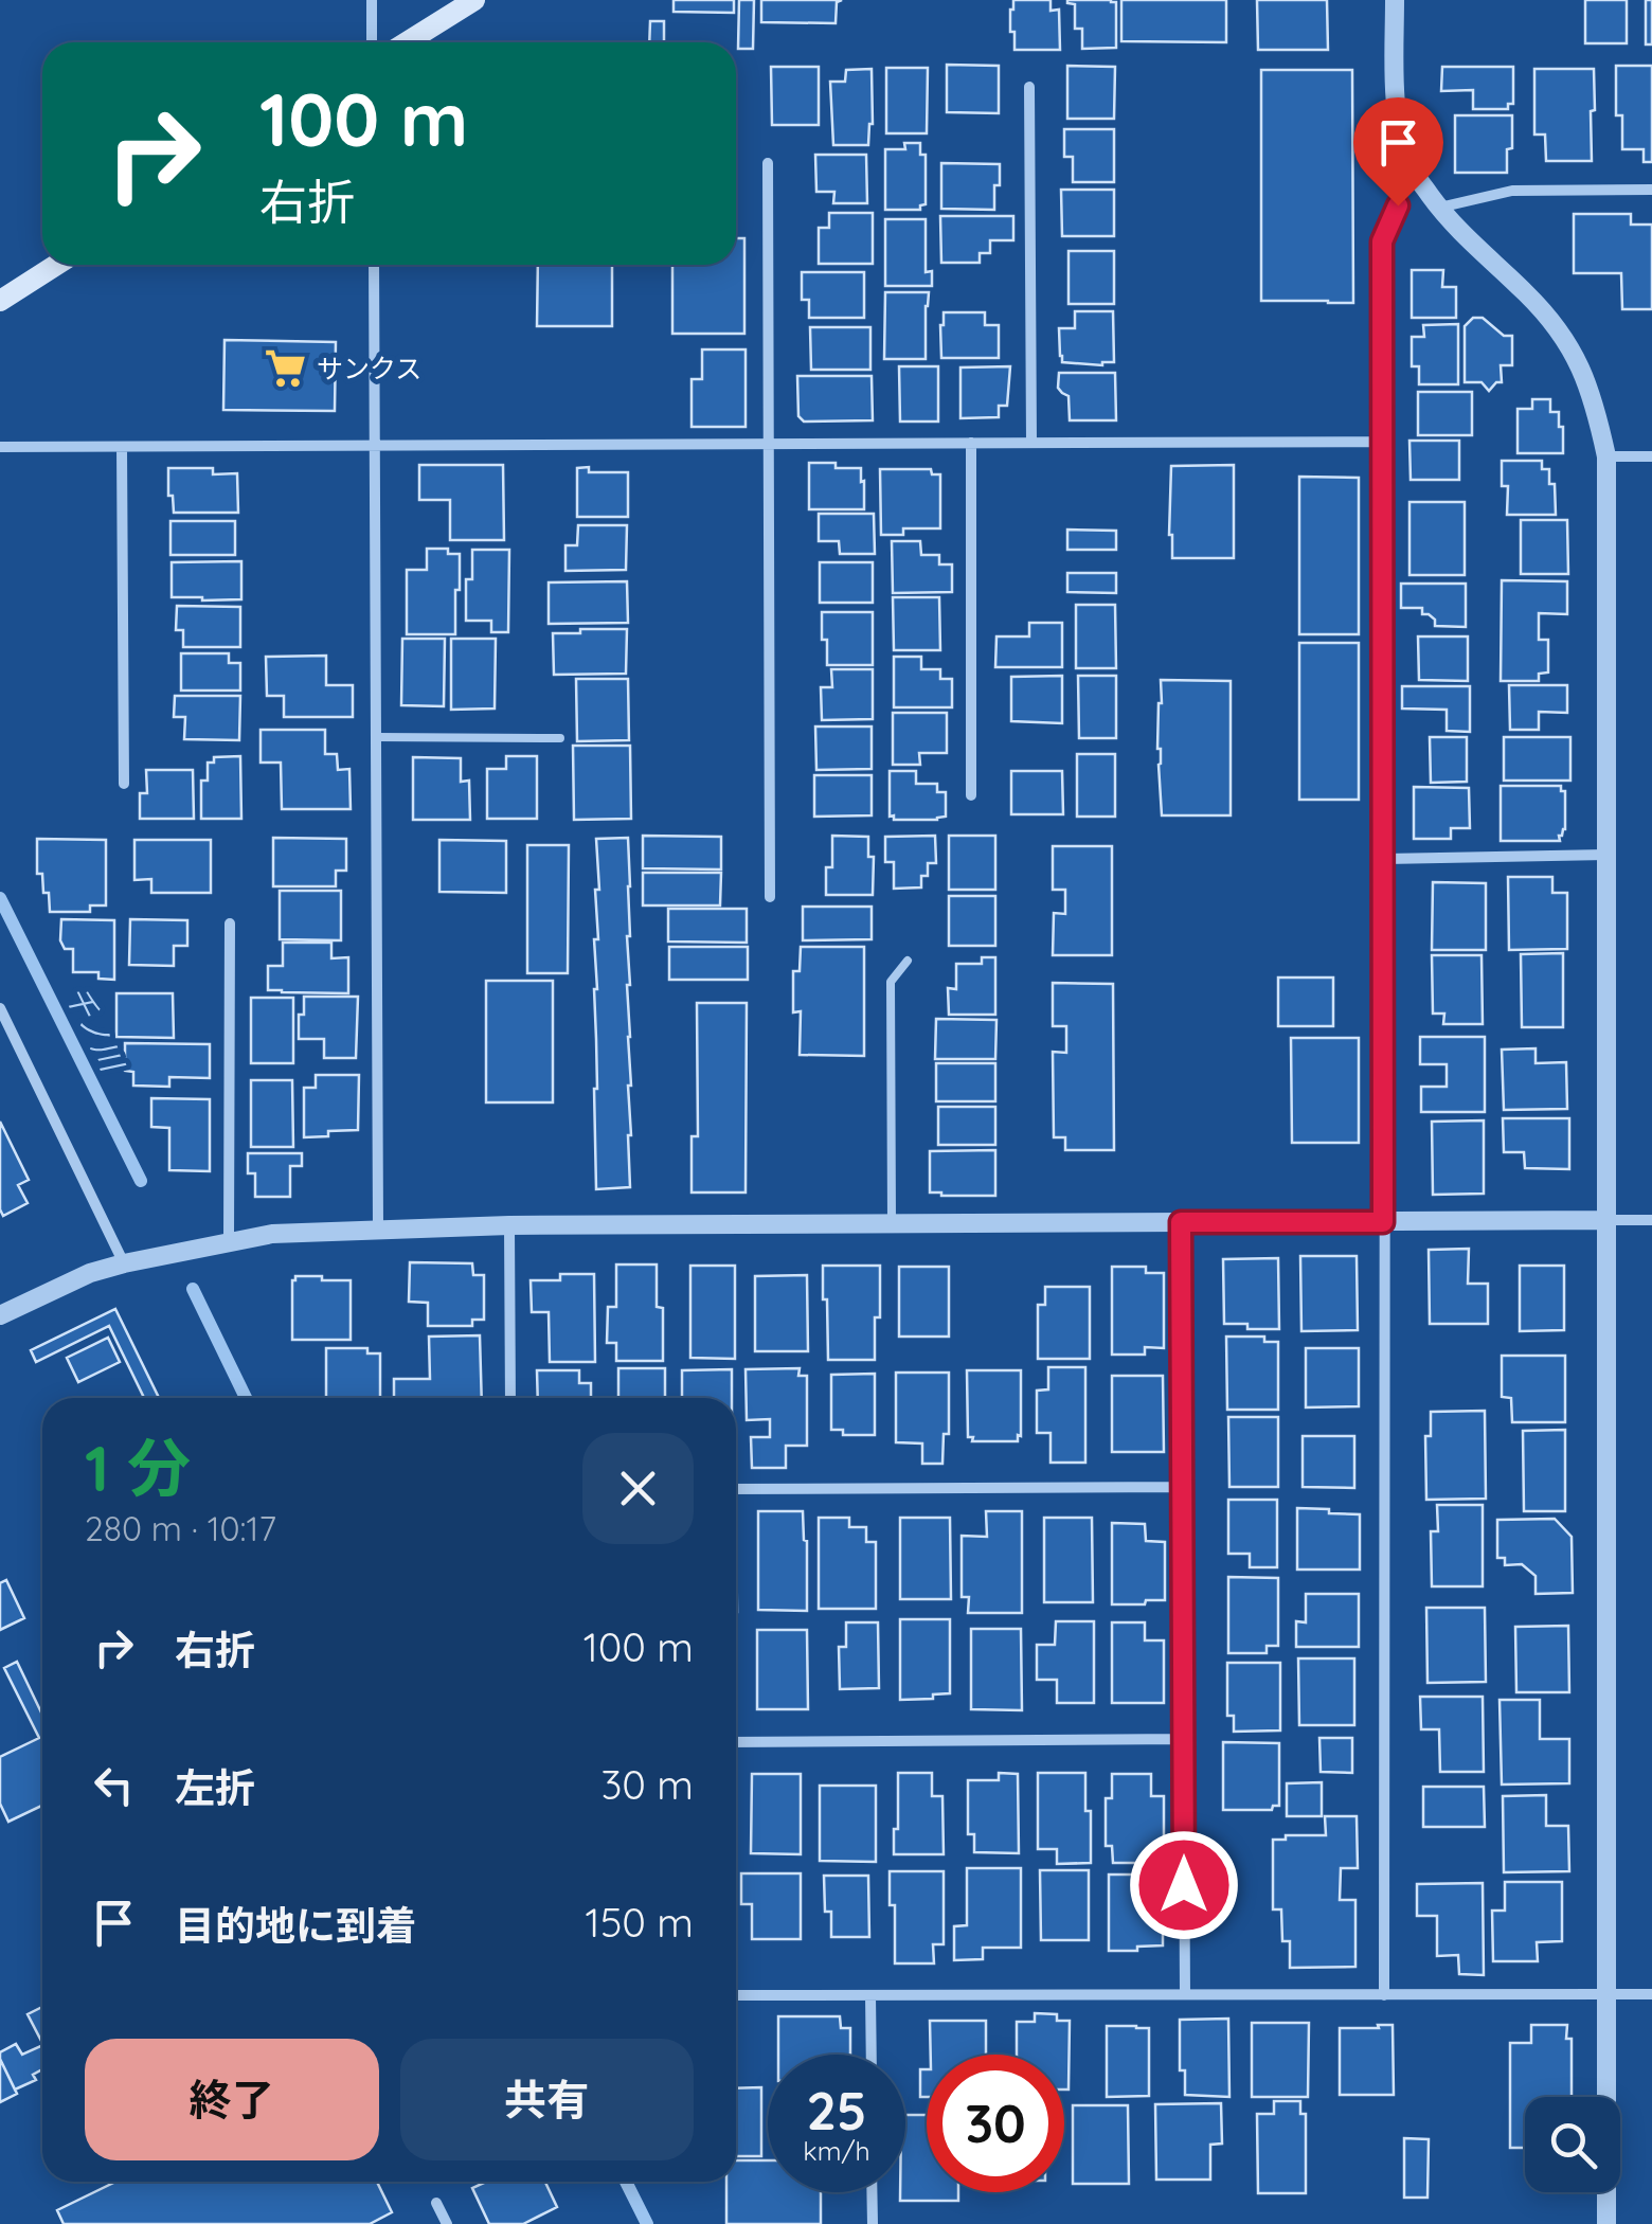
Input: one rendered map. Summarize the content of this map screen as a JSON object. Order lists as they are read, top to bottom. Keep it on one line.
{"water":["千ノ川"],"places":{"supermarket":["サンクス"]},"page":{"turn":["100 m","右折"],"heading":["1 分","280 m · 10:17"],"list":[{"name":"右折","value":"100 m"},{"name":"左折","value":"30 m"},{"name":"目的地に到着","value":"150 m"}],"buttons":["終了","共有"],"speed":"25 km/h","limit":"30"}}
